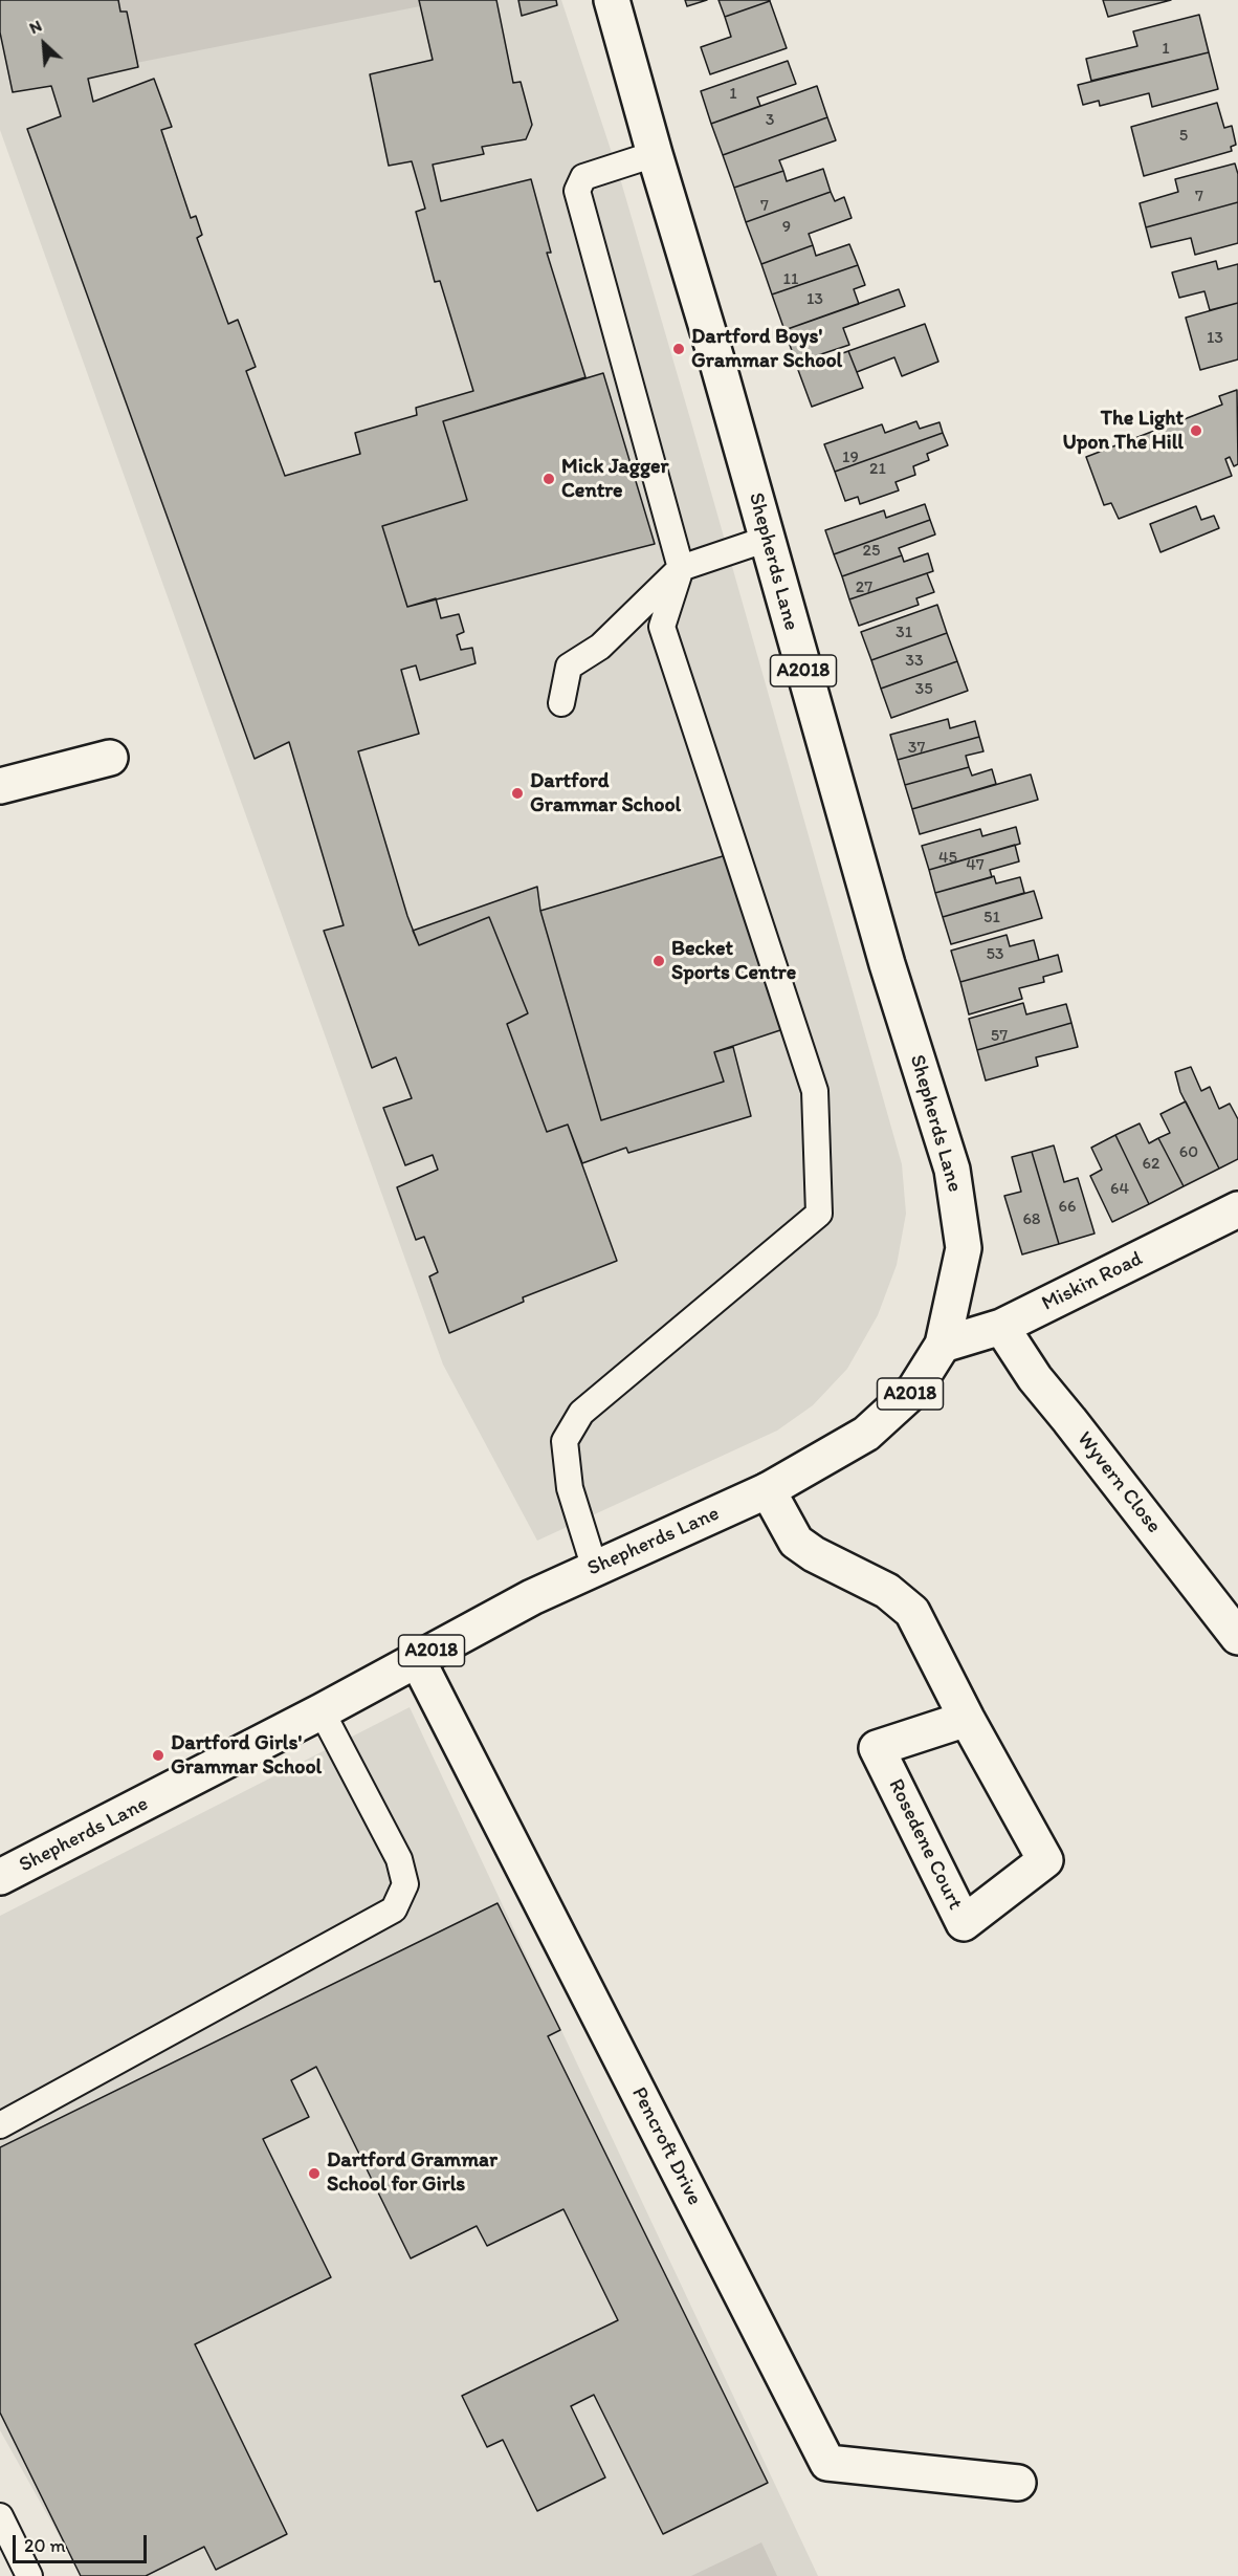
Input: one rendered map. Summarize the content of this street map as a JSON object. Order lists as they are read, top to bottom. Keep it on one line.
{"streets":{"street":["Shepherds Lane","A2018","Miskin Road","Wyvern Close","Rosedene Court","Pencroft Drive"]},"crossings":[["Shepherds Lane","Miskin Road"],["Shepherds Lane","Rosedene Court"],["Shepherds Lane","Pencroft Drive"],["Miskin Road","Wyvern Close"]],"places":["Dartford Boys' Grammar School","The Light Upon The Hill","Mick Jagger Centre","Dartford Grammar School","Becket Sports Centre","Dartford Girls' Grammar School","Dartford Grammar School for Girls"],"house_numbers":["1","1","3","5","7","7","9","11","13","13","19","21","25","27","31","33","35","37","45","47","51","53","57","60","62","64","66","68"],"scale_bar":"20 m","north":"top left"}
